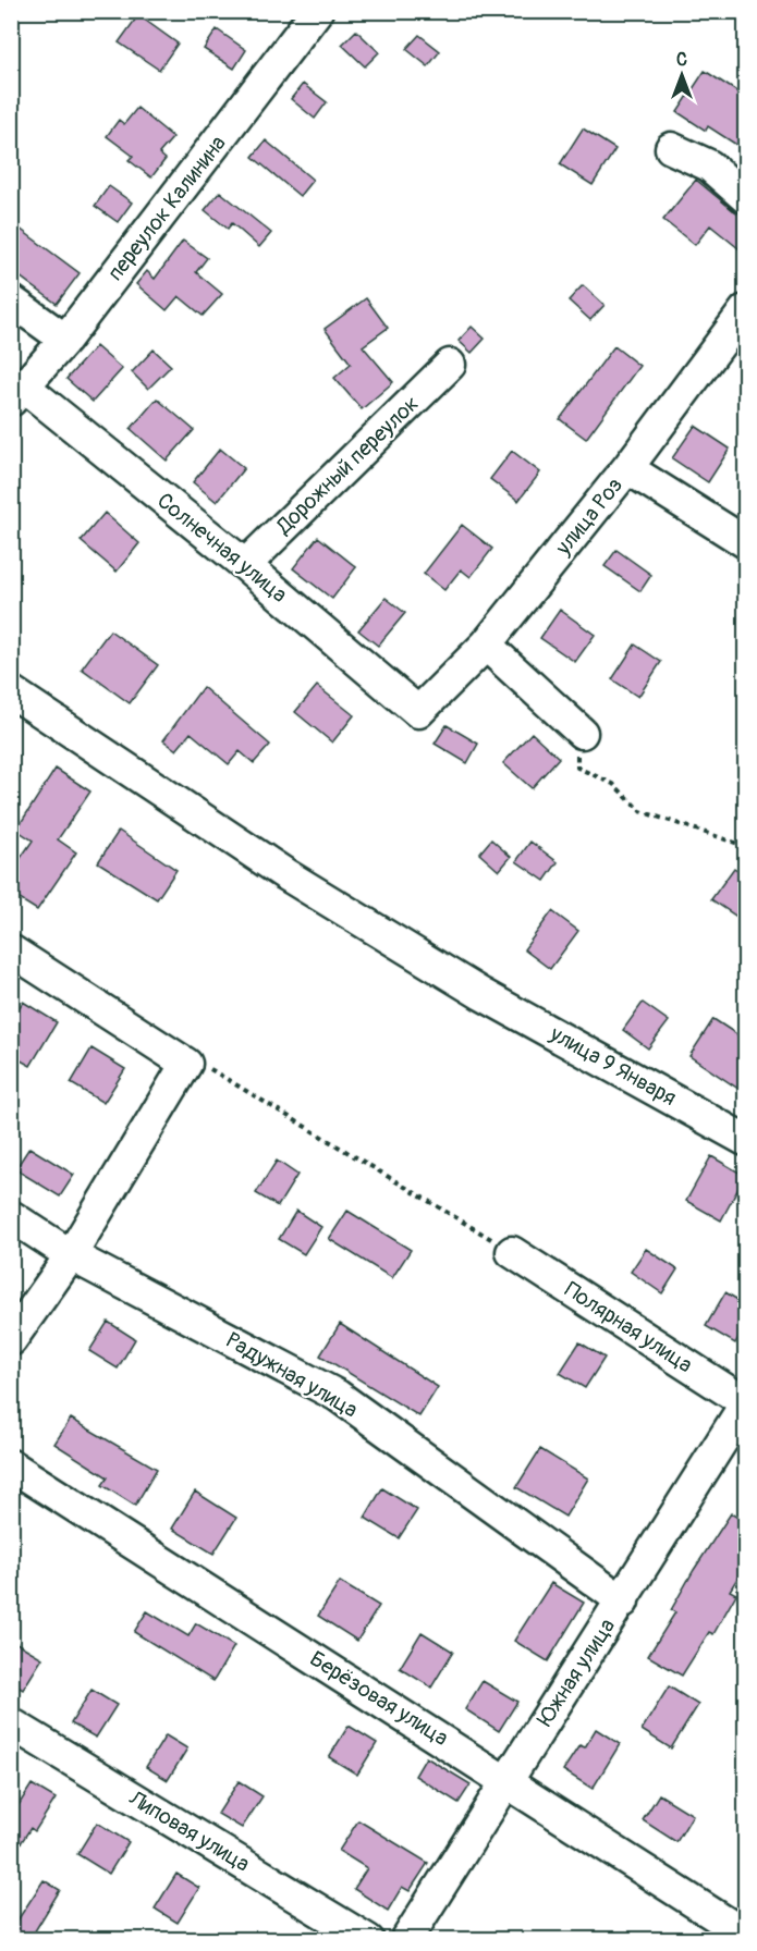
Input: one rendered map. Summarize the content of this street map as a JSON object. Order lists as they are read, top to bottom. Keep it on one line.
{"streets":{"street":["переулок Калинина","Дорожный переулок","улица Роз","Солнечная улица","улица 9 Января","Полярная улица","Радужная улица","Южная улица","Берёзовая улица","Липовая улица"]},"crossings":[["переулок Калинина","Солнечная улица"],["Дорожный переулок","Солнечная улица"],["улица Роз","Солнечная улица"],["Полярная улица","Южная улица"],["Радужная улица","Южная улица"],["Южная улица","Берёзовая улица"]],"north":"top"}
